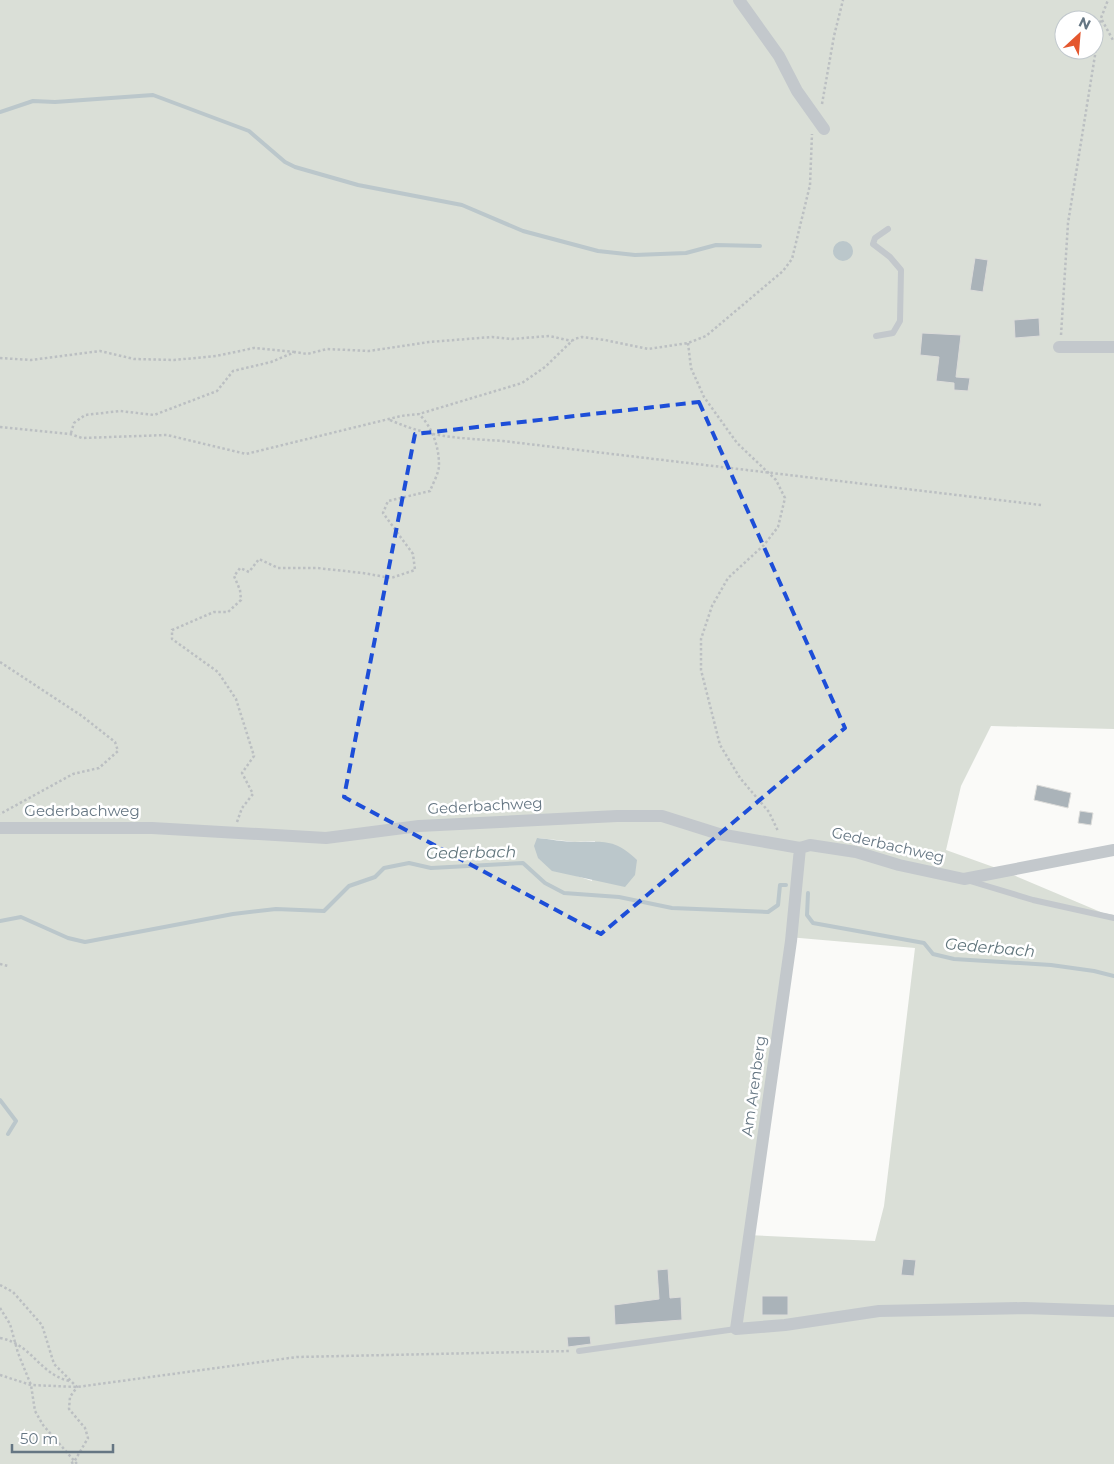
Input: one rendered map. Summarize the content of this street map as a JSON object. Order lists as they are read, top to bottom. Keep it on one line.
{"streets":{"street":["Gederbachweg","Am Arenberg"]},"crossings":[["Gederbachweg","Am Arenberg"]],"water":["Gederbach"],"scale_bar":"50 m","north":"top right"}
